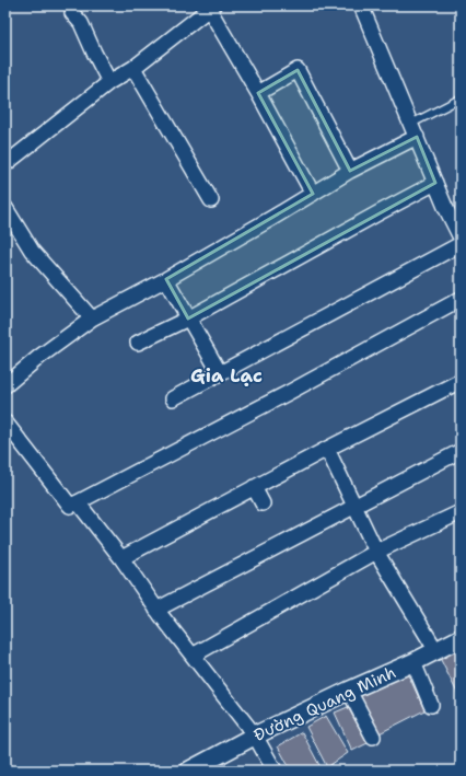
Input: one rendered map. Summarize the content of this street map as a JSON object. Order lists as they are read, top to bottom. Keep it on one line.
{"streets":{"street":["Đường Quang Minh"]},"districts":["Gia Lạc"]}
